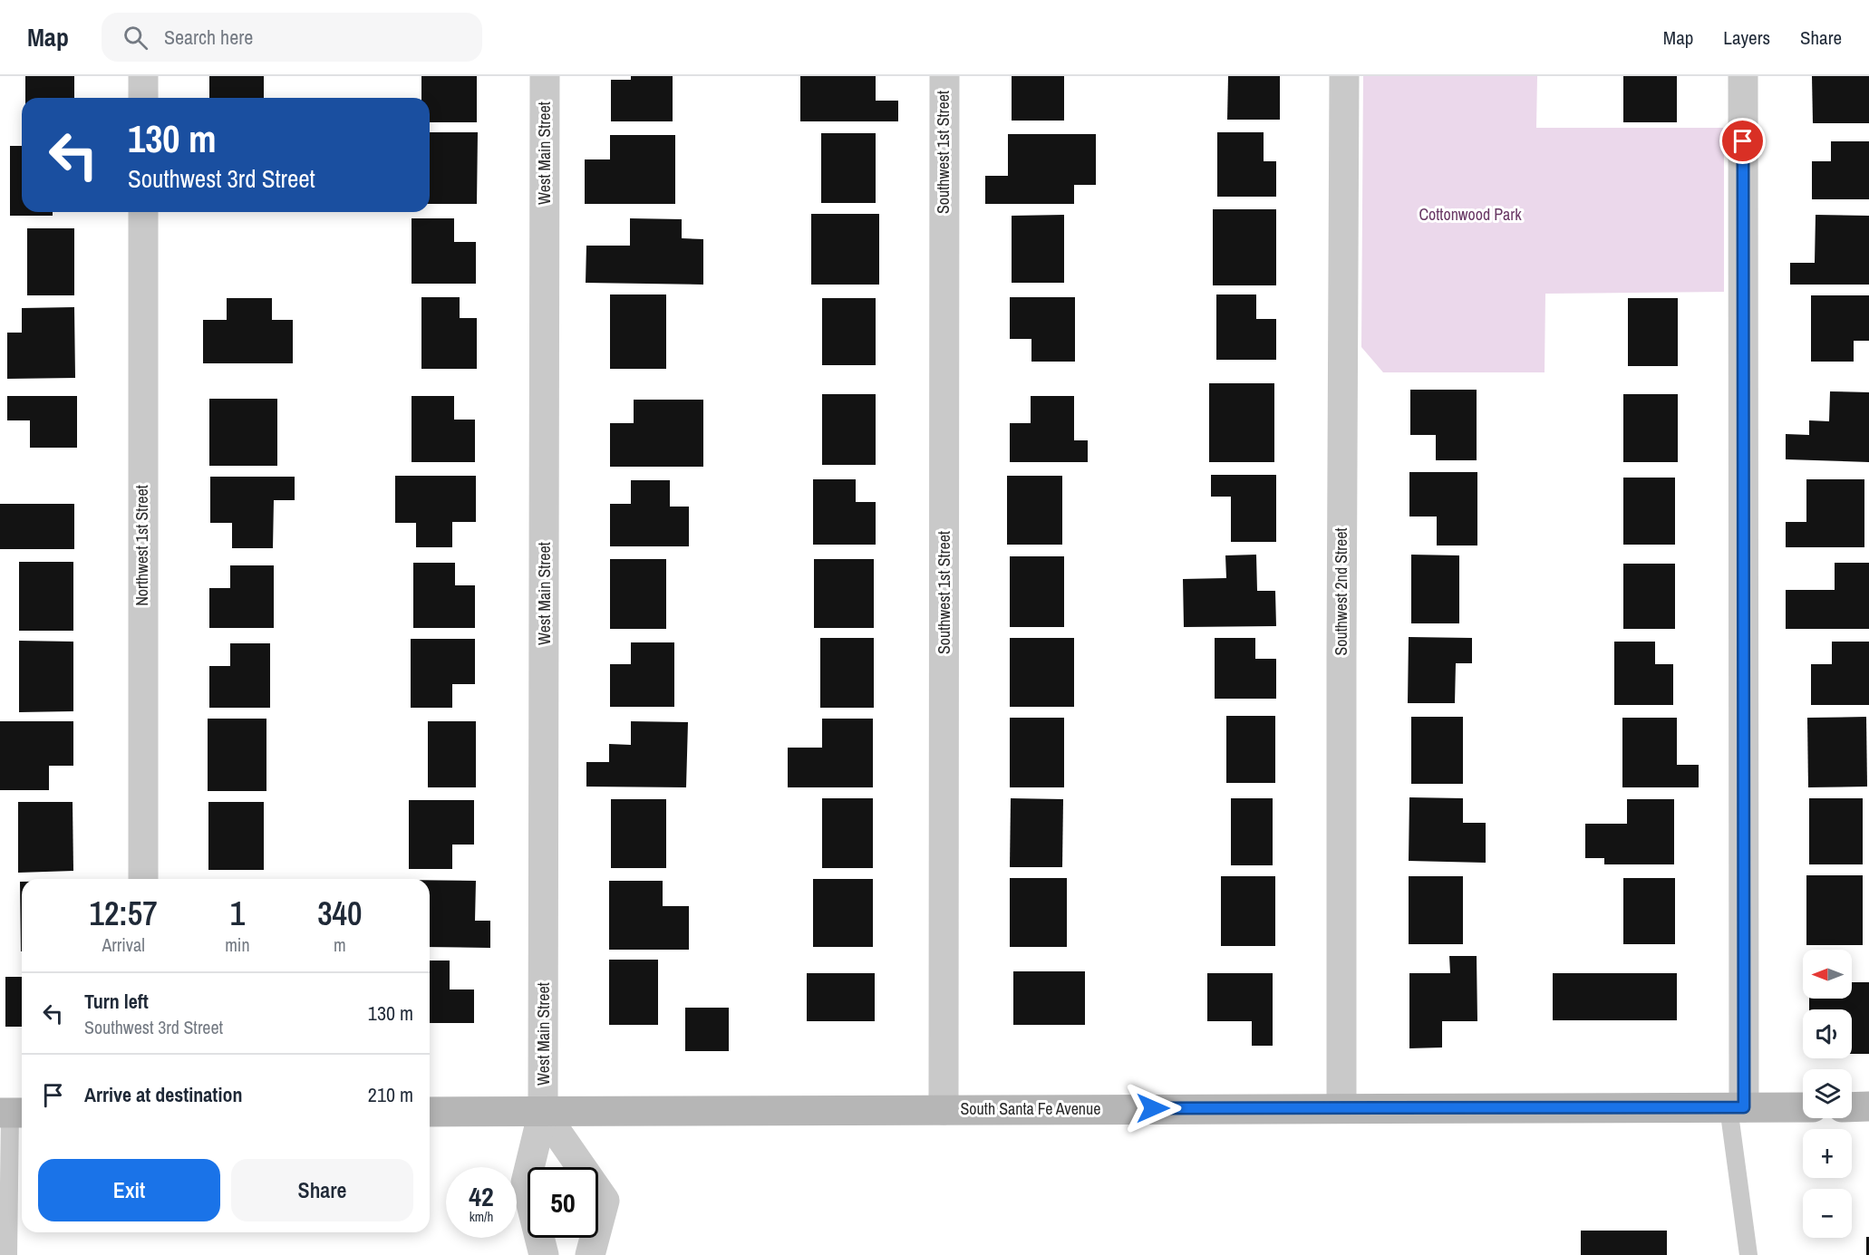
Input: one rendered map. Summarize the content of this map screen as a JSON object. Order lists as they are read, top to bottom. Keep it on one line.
{"streets":{"main road":["South Santa Fe Avenue"],"street":["Southwest 1st Street","West Main Street","Northwest 1st Street","Southwest 2nd Street"]},"crossings":[["Southwest 1st Street","South Santa Fe Avenue"],["West Main Street","South Santa Fe Avenue"],["Southwest 2nd Street","South Santa Fe Avenue"]],"parks":["Cottonwood Park"],"north":"left","page":{"header":"Map","search":"Search here","nav":["Map","Layers","Share"],"turn":["130 m","Southwest 3rd Street"],"eta":["12:57","Arrival","1","min","340","m"],"map_buttons":["+","−"],"list":[{"name":"Turn left","note":"Southwest 3rd Street","value":"130 m"},{"name":"Arrive at destination","value":"210 m"}],"buttons":["Exit","Share"],"speed":"42 km/h","limit":"50"}}
